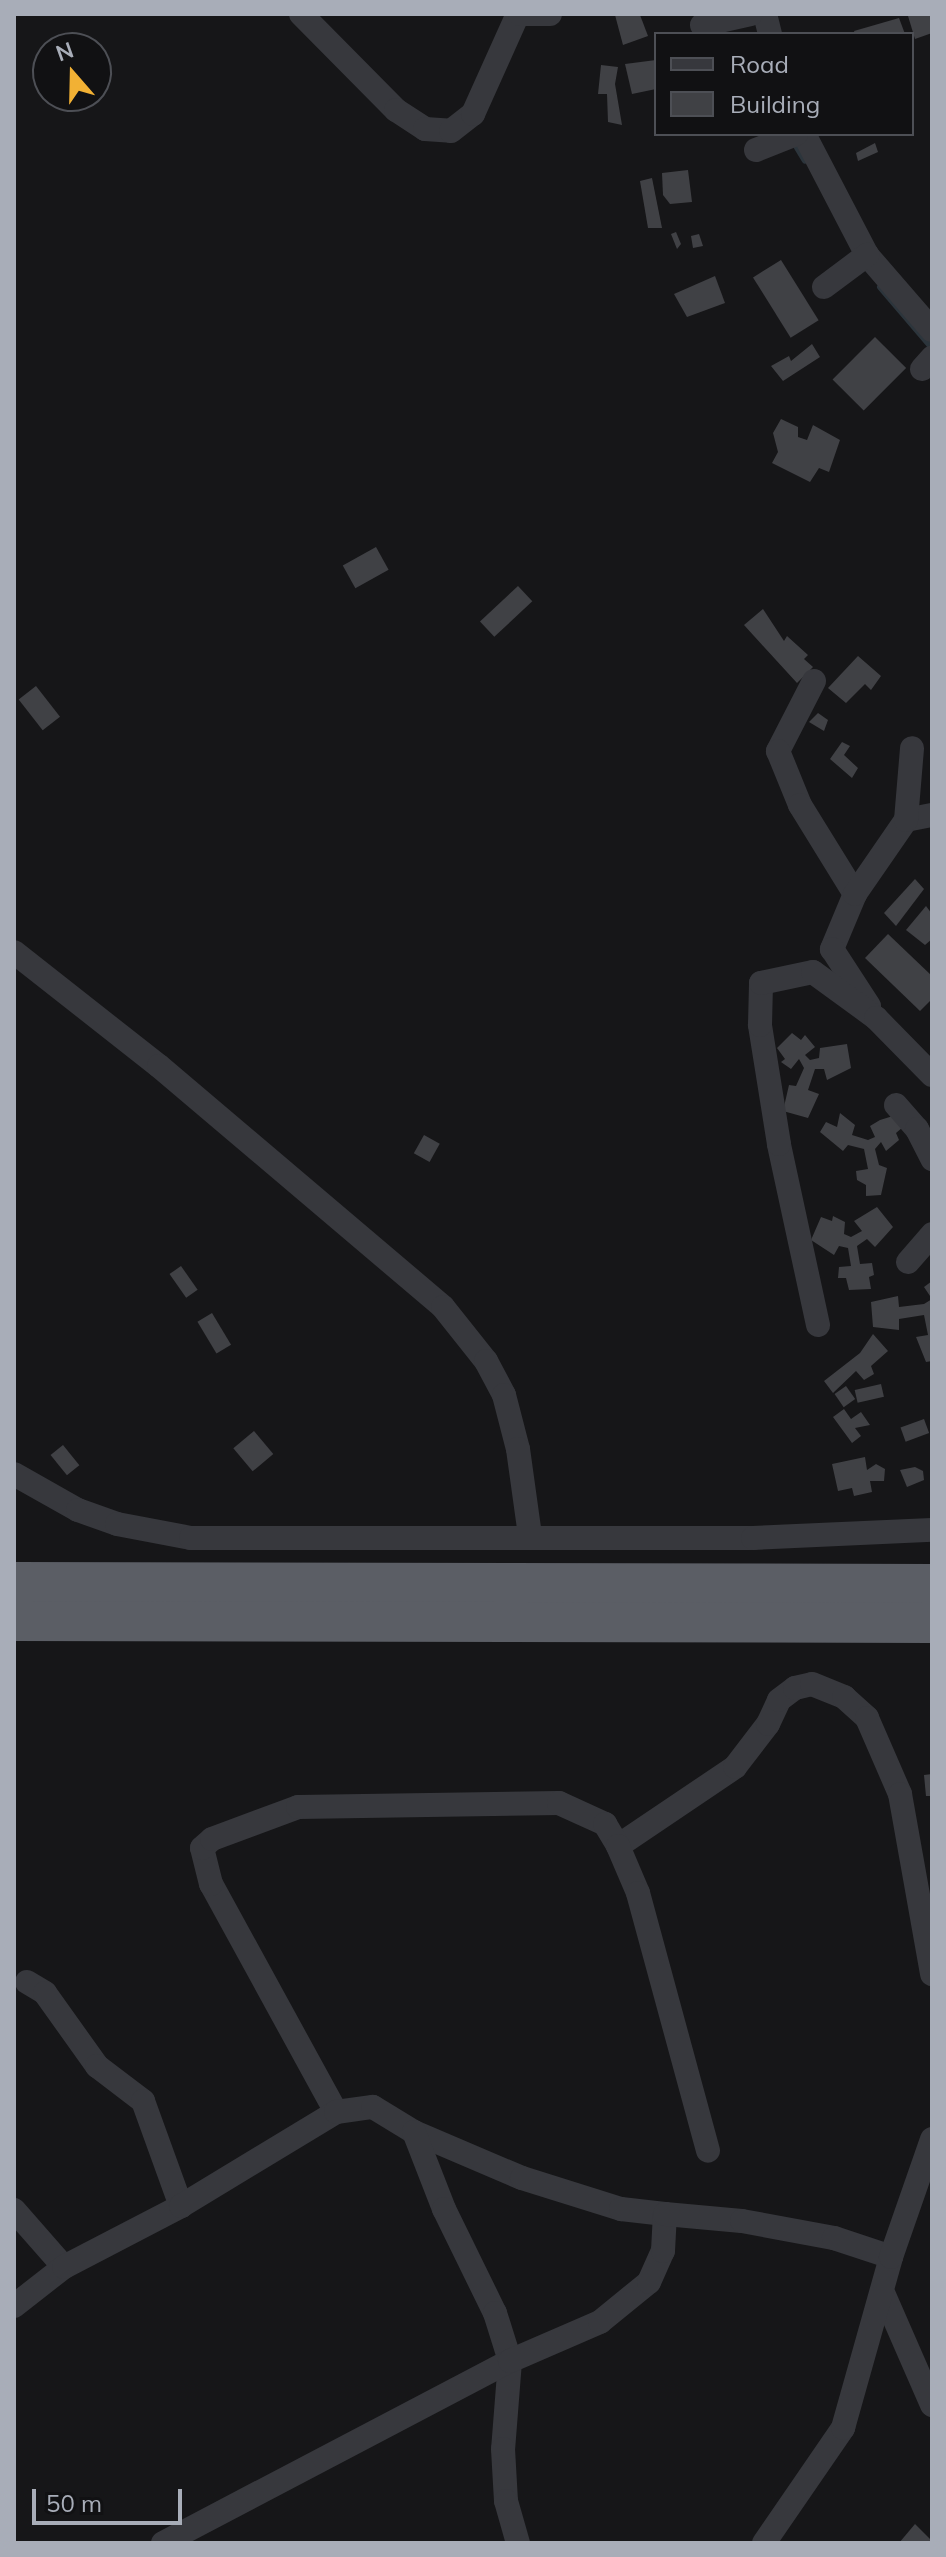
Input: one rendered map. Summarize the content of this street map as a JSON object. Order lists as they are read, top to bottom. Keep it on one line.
{"legend":["Road","Building"],"scale_bar":"50 m","north":"top"}
